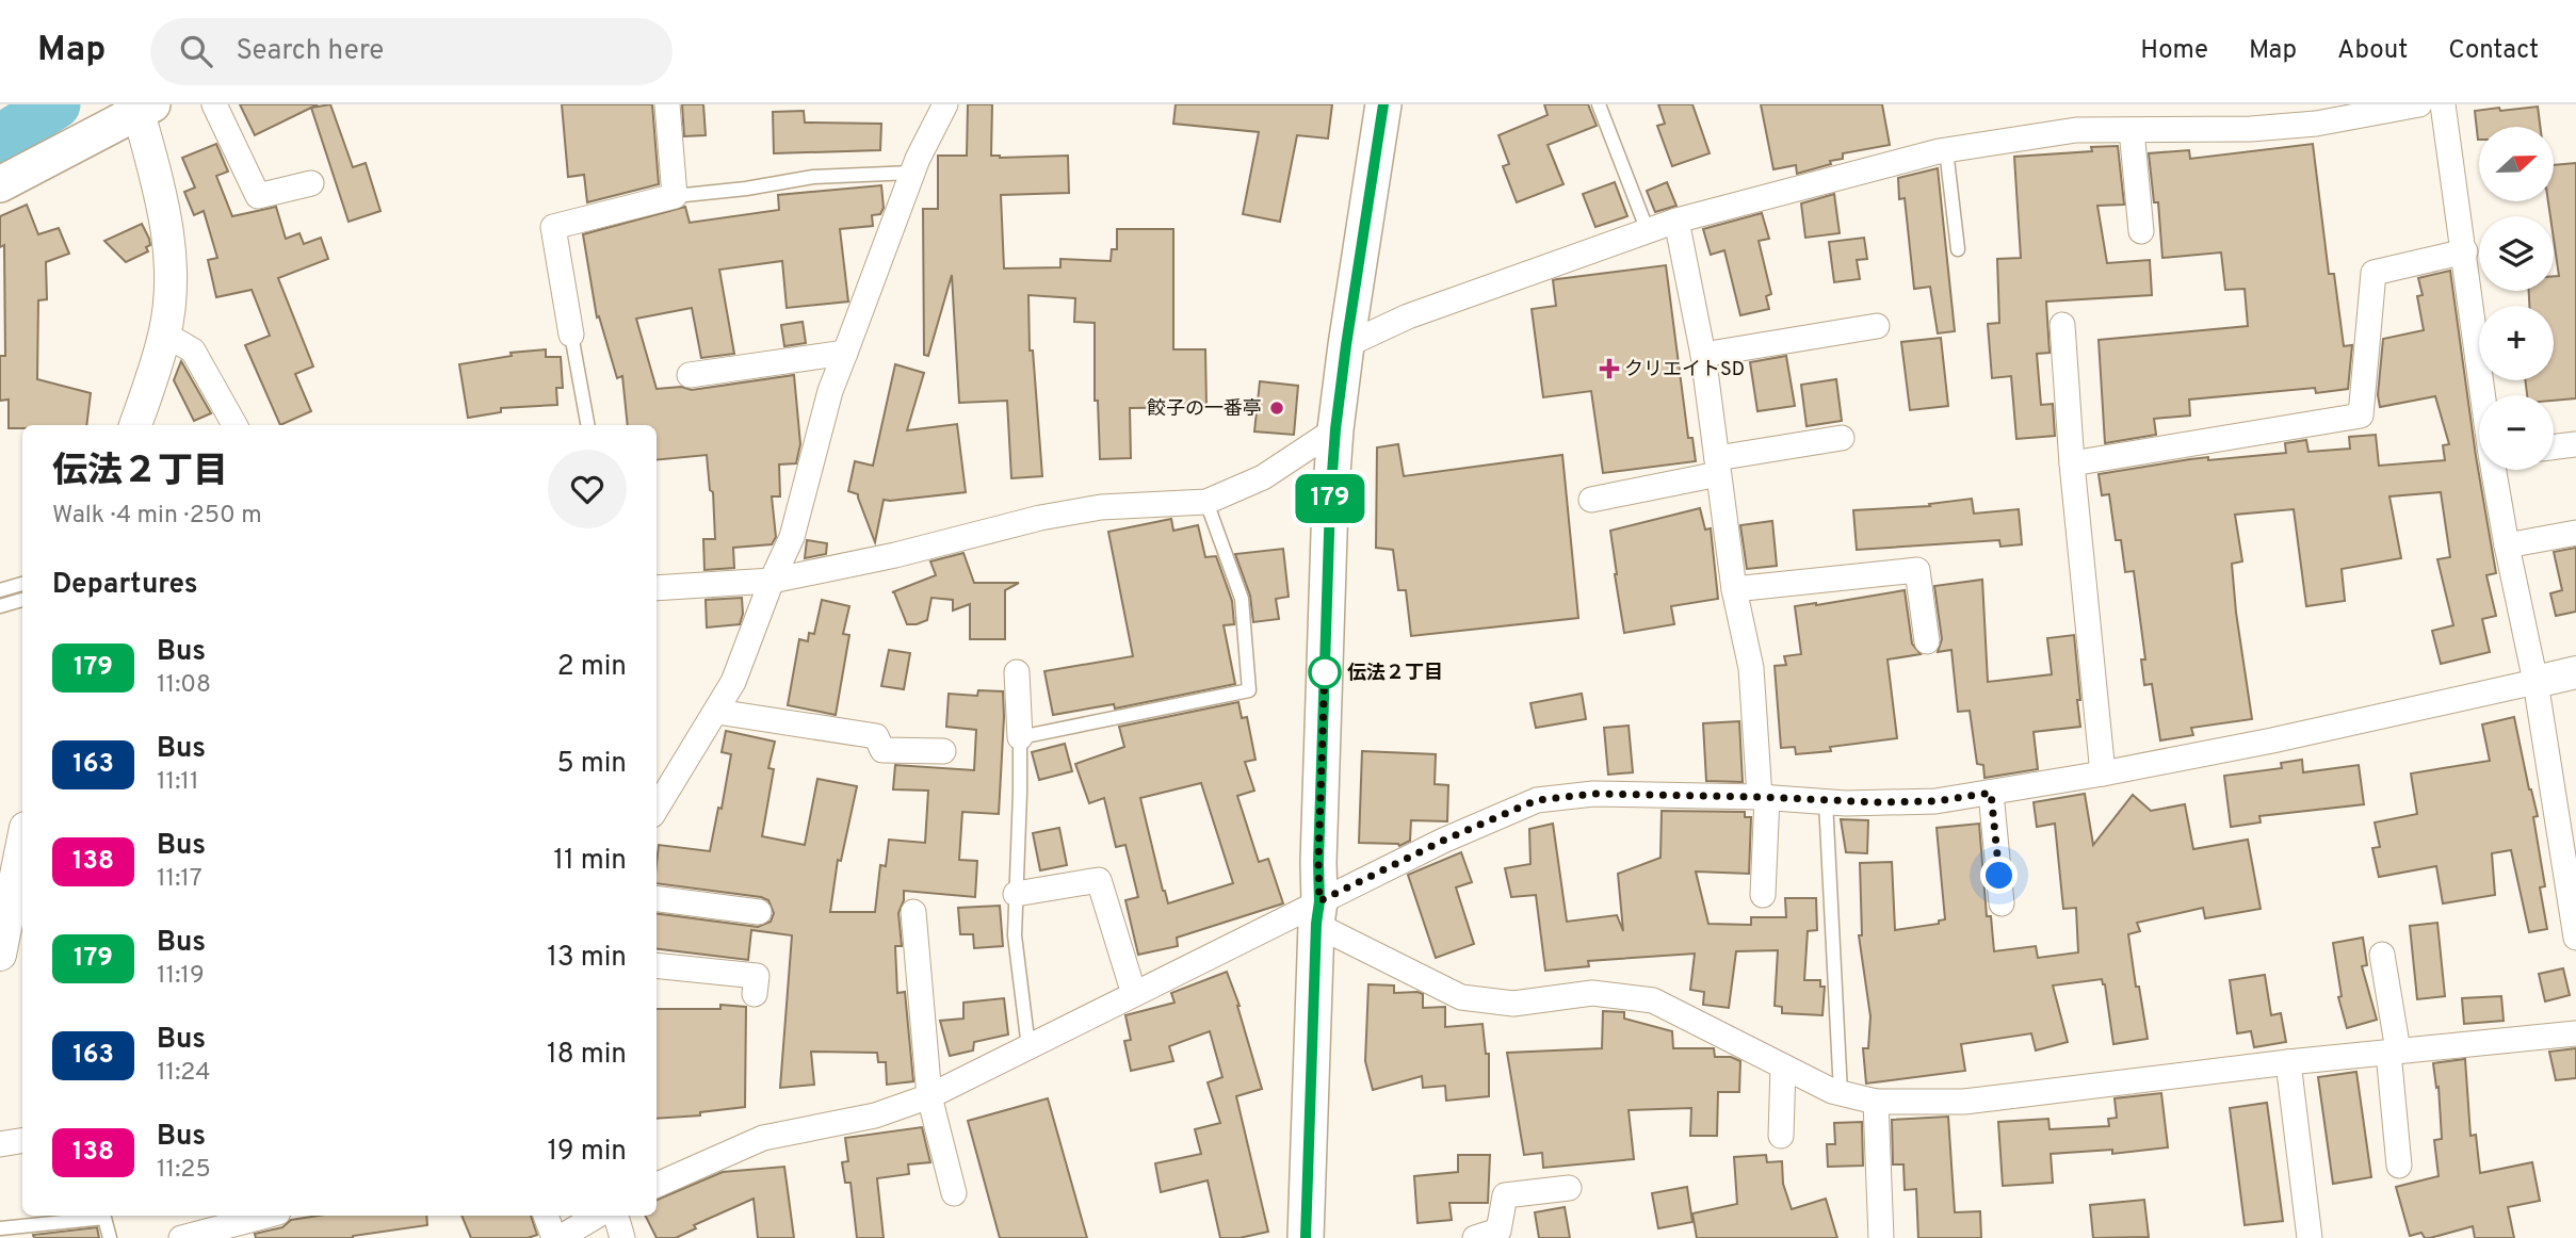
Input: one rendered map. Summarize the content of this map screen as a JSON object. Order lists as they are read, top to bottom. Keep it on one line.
{"places":{"health":["クリエイトSD"],"other":["餃子の一番亭","伝法２丁目"]},"lines":["bus line 179"],"north":"right","page":{"header":"Map","search":"Search here","nav":["Home","Map","About","Contact"],"on_map":"179","map_buttons":["+","−"],"heading":[["伝法２丁目","Walk · 4 min · 250 m"],"Departures"],"list":[{"mark":"179","name":"Bus","note":"11:08","value":"2 min"},{"mark":"163","name":"Bus","note":"11:11","value":"5 min"},{"mark":"138","name":"Bus","note":"11:17","value":"11 min"},{"mark":"179","name":"Bus","note":"11:19","value":"13 min"},{"mark":"163","name":"Bus","note":"11:24","value":"18 min"},{"mark":"138","name":"Bus","note":"11:25","value":"19 min"}]}}
